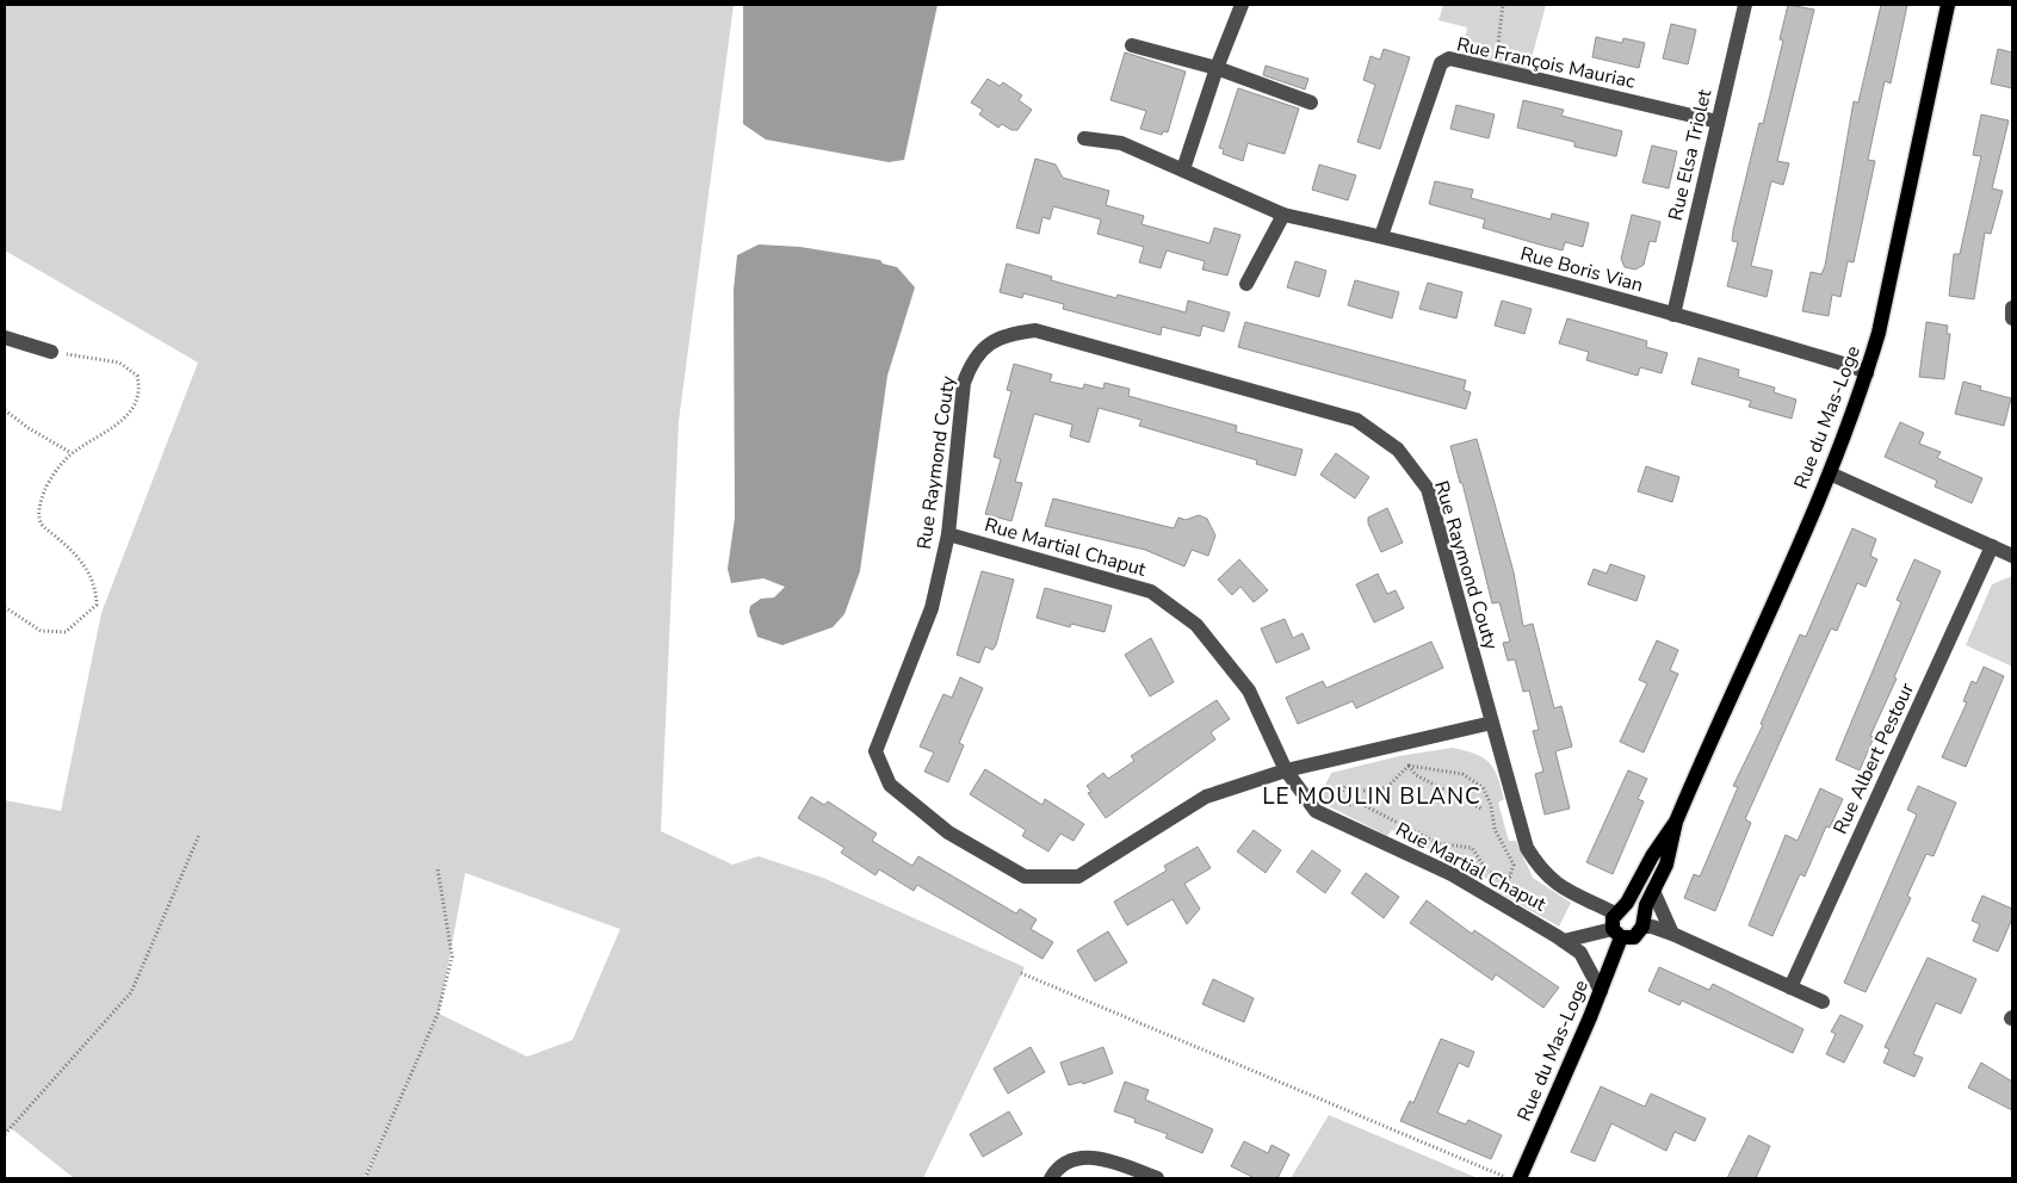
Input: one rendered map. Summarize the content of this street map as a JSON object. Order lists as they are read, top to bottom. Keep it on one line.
{"streets":{"main road":["Rue du Mas-Loge"],"street":["Rue François Mauriac","Rue Elsa Triolet","Rue Boris Vian","Rue Raymond Couty","Rue Martial Chaput","Rue Albert Pestour"]},"crossings":[["Rue François Mauriac","Rue Elsa Triolet"],["Rue François Mauriac","Rue Boris Vian"],["Rue Elsa Triolet","Rue Boris Vian"],["Rue Boris Vian","Rue du Mas-Loge"],["Rue du Mas-Loge","Rue Raymond Couty"],["Rue du Mas-Loge","Rue Martial Chaput"],["Rue Raymond Couty","Rue Martial Chaput"]],"districts":["LE MOULIN BLANC"]}
